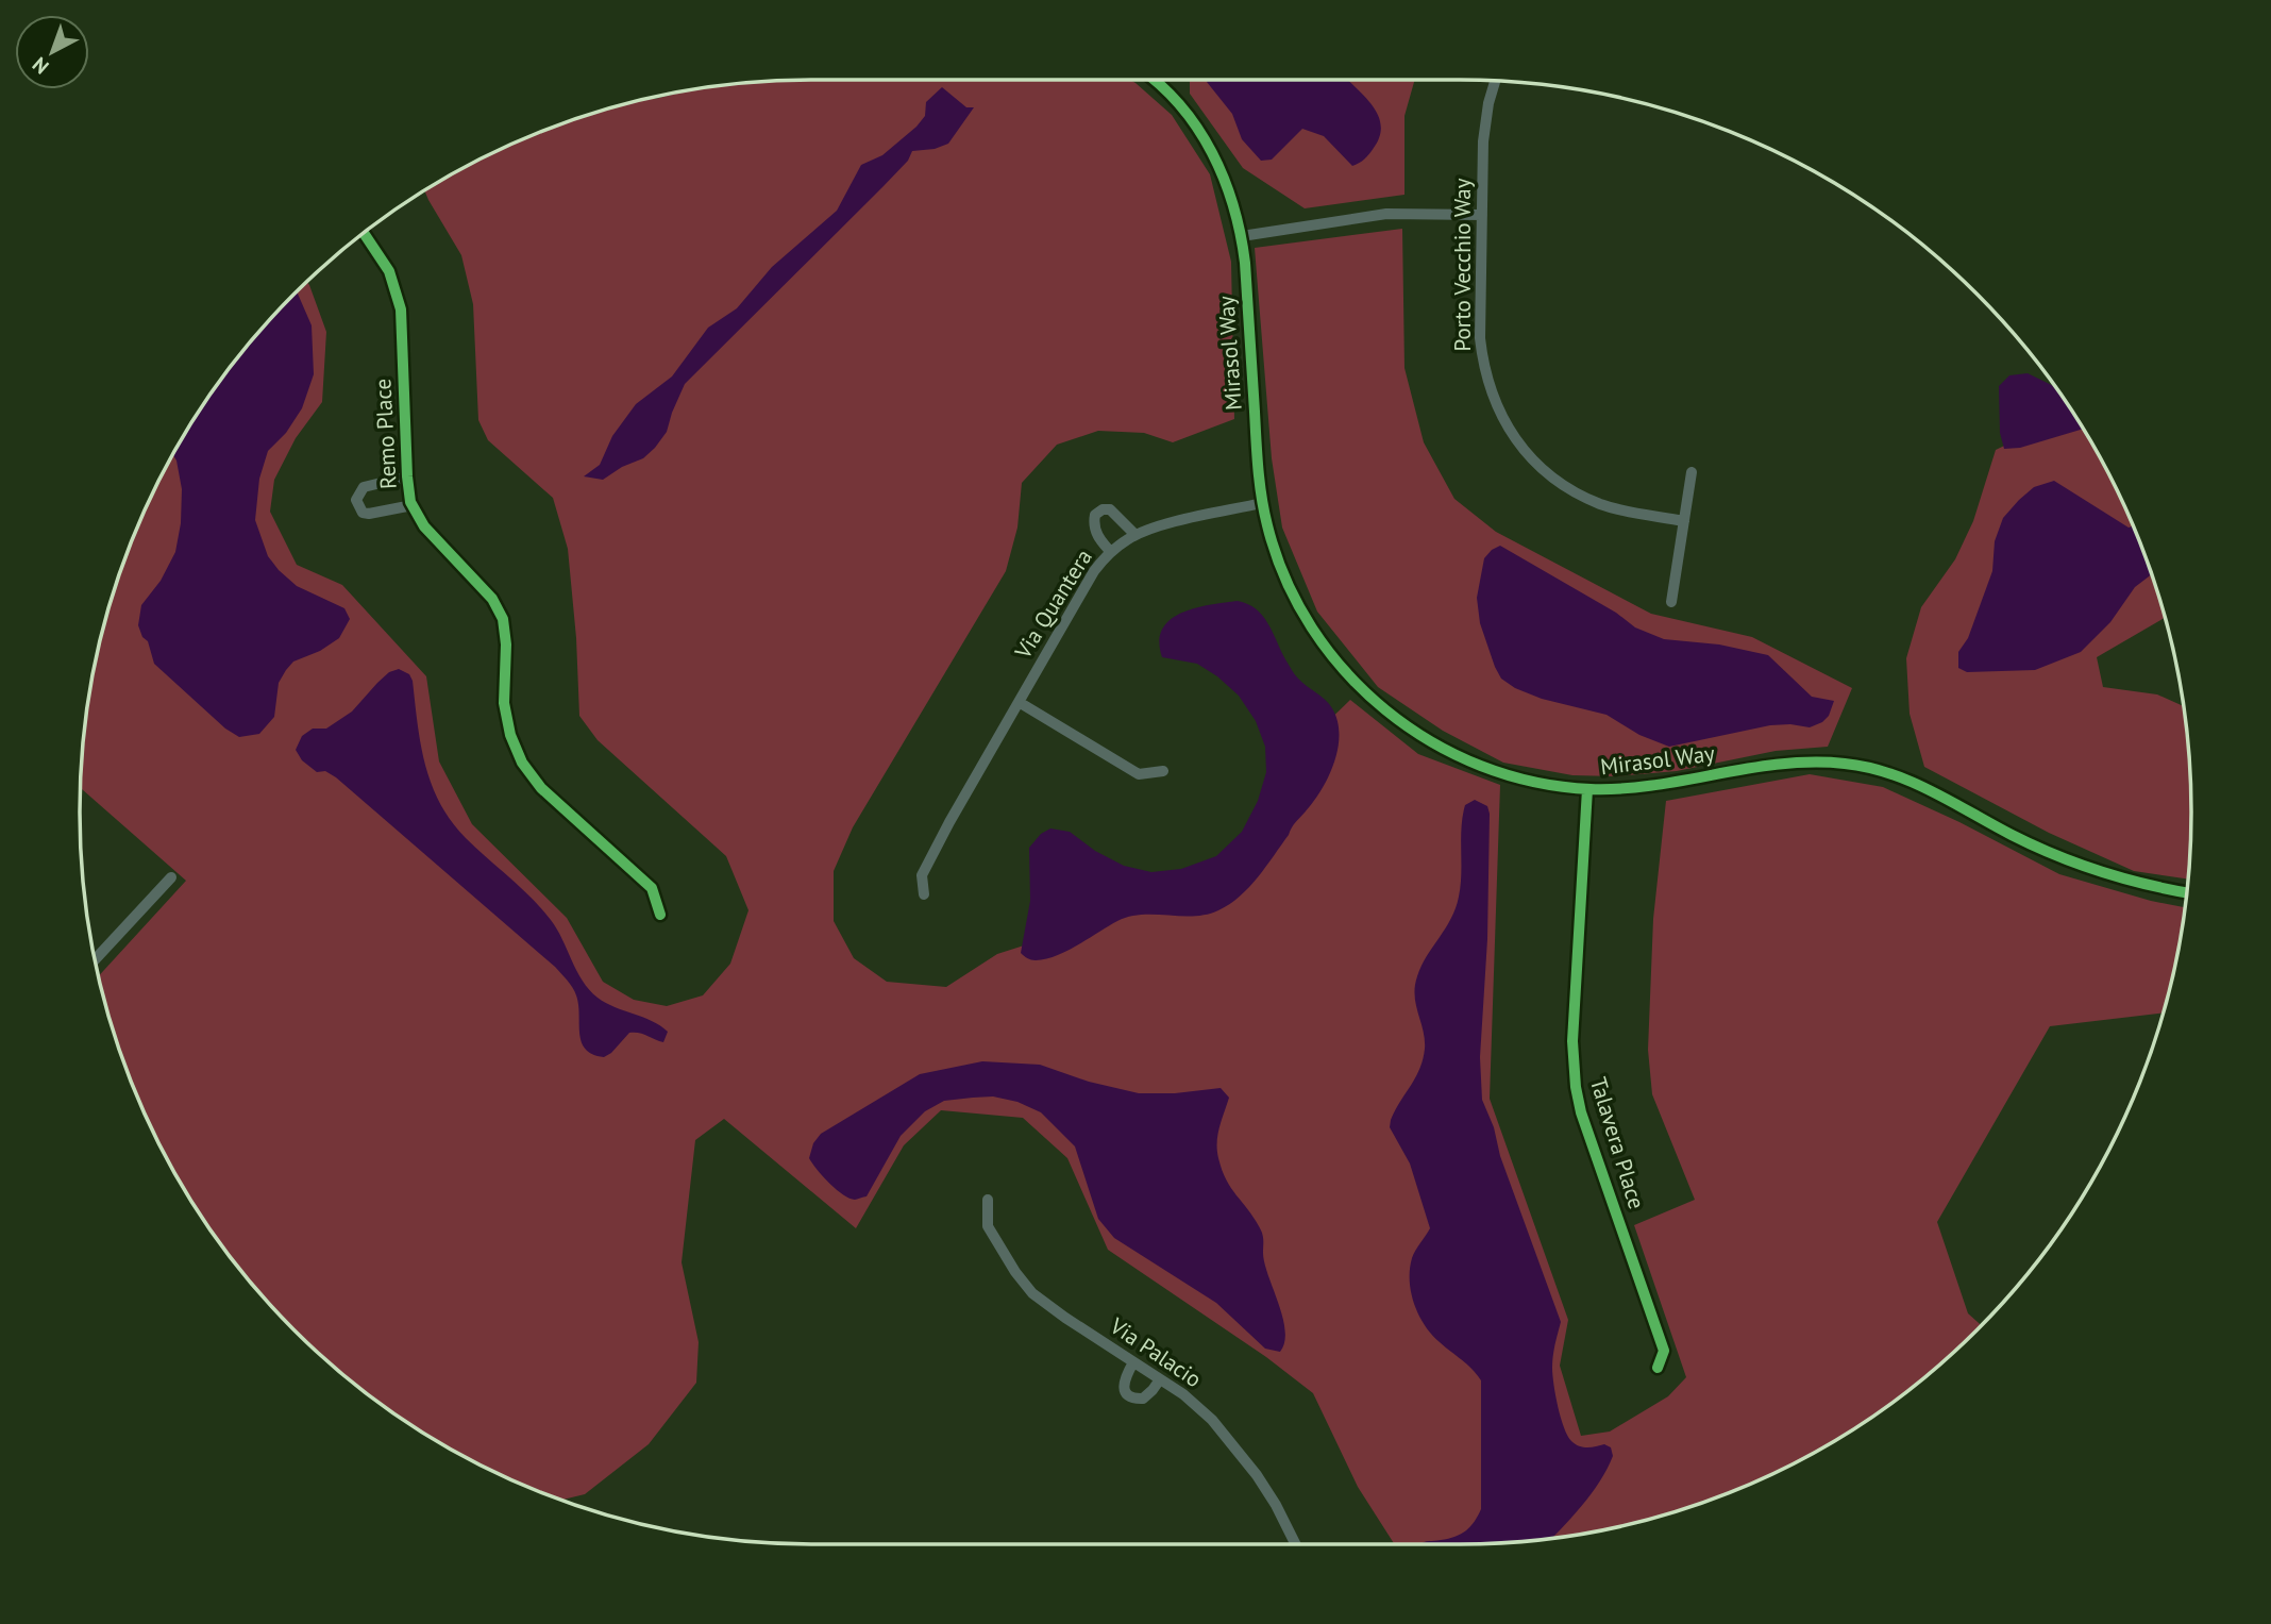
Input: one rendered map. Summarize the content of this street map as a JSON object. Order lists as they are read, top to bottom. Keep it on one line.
{"streets":{"street":["Porto Vecchio Way","Mirasol Way","Remo Place","Via Quantera","Talavera Place","Via Palacio"]},"crossings":[["Mirasol Way","Via Quantera"],["Mirasol Way","Talavera Place"]],"north":"bottom left"}
